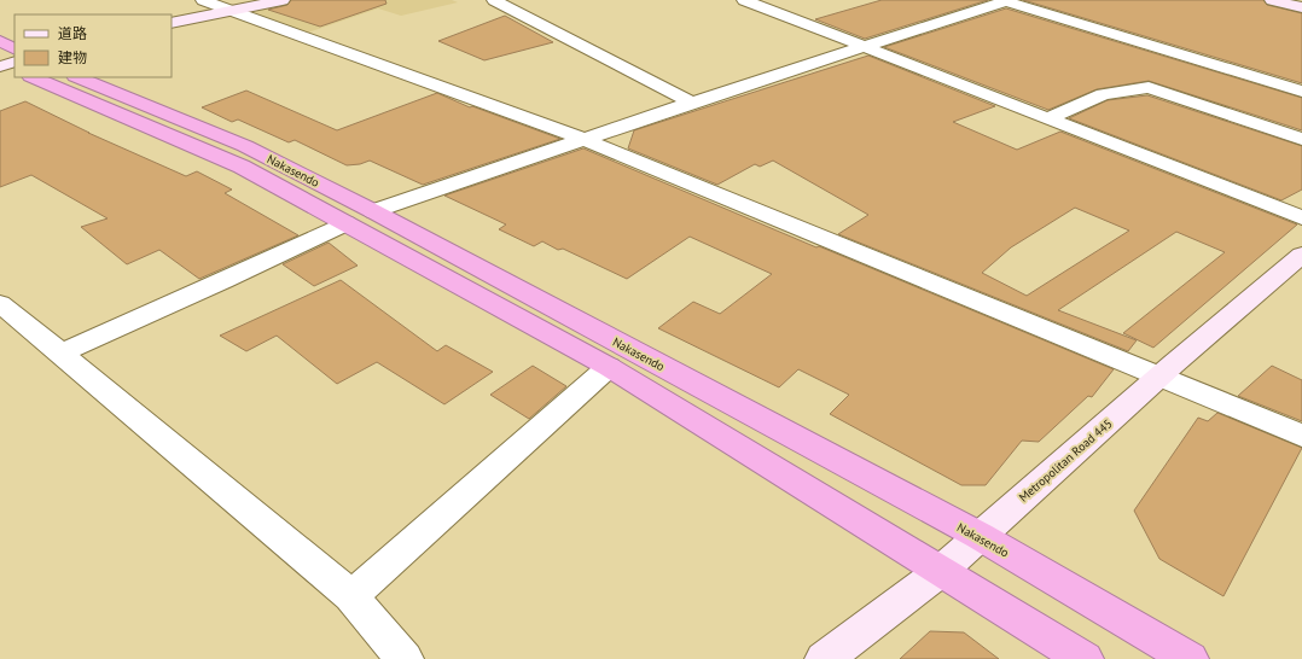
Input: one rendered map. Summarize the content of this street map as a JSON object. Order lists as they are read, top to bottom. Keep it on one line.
{"streets":{"highway":["Nakasendo"],"main road":["Metropolitan Road 445"]},"crossings":[["Nakasendo","Metropolitan Road 445"]],"legend":["道路","建物"]}
